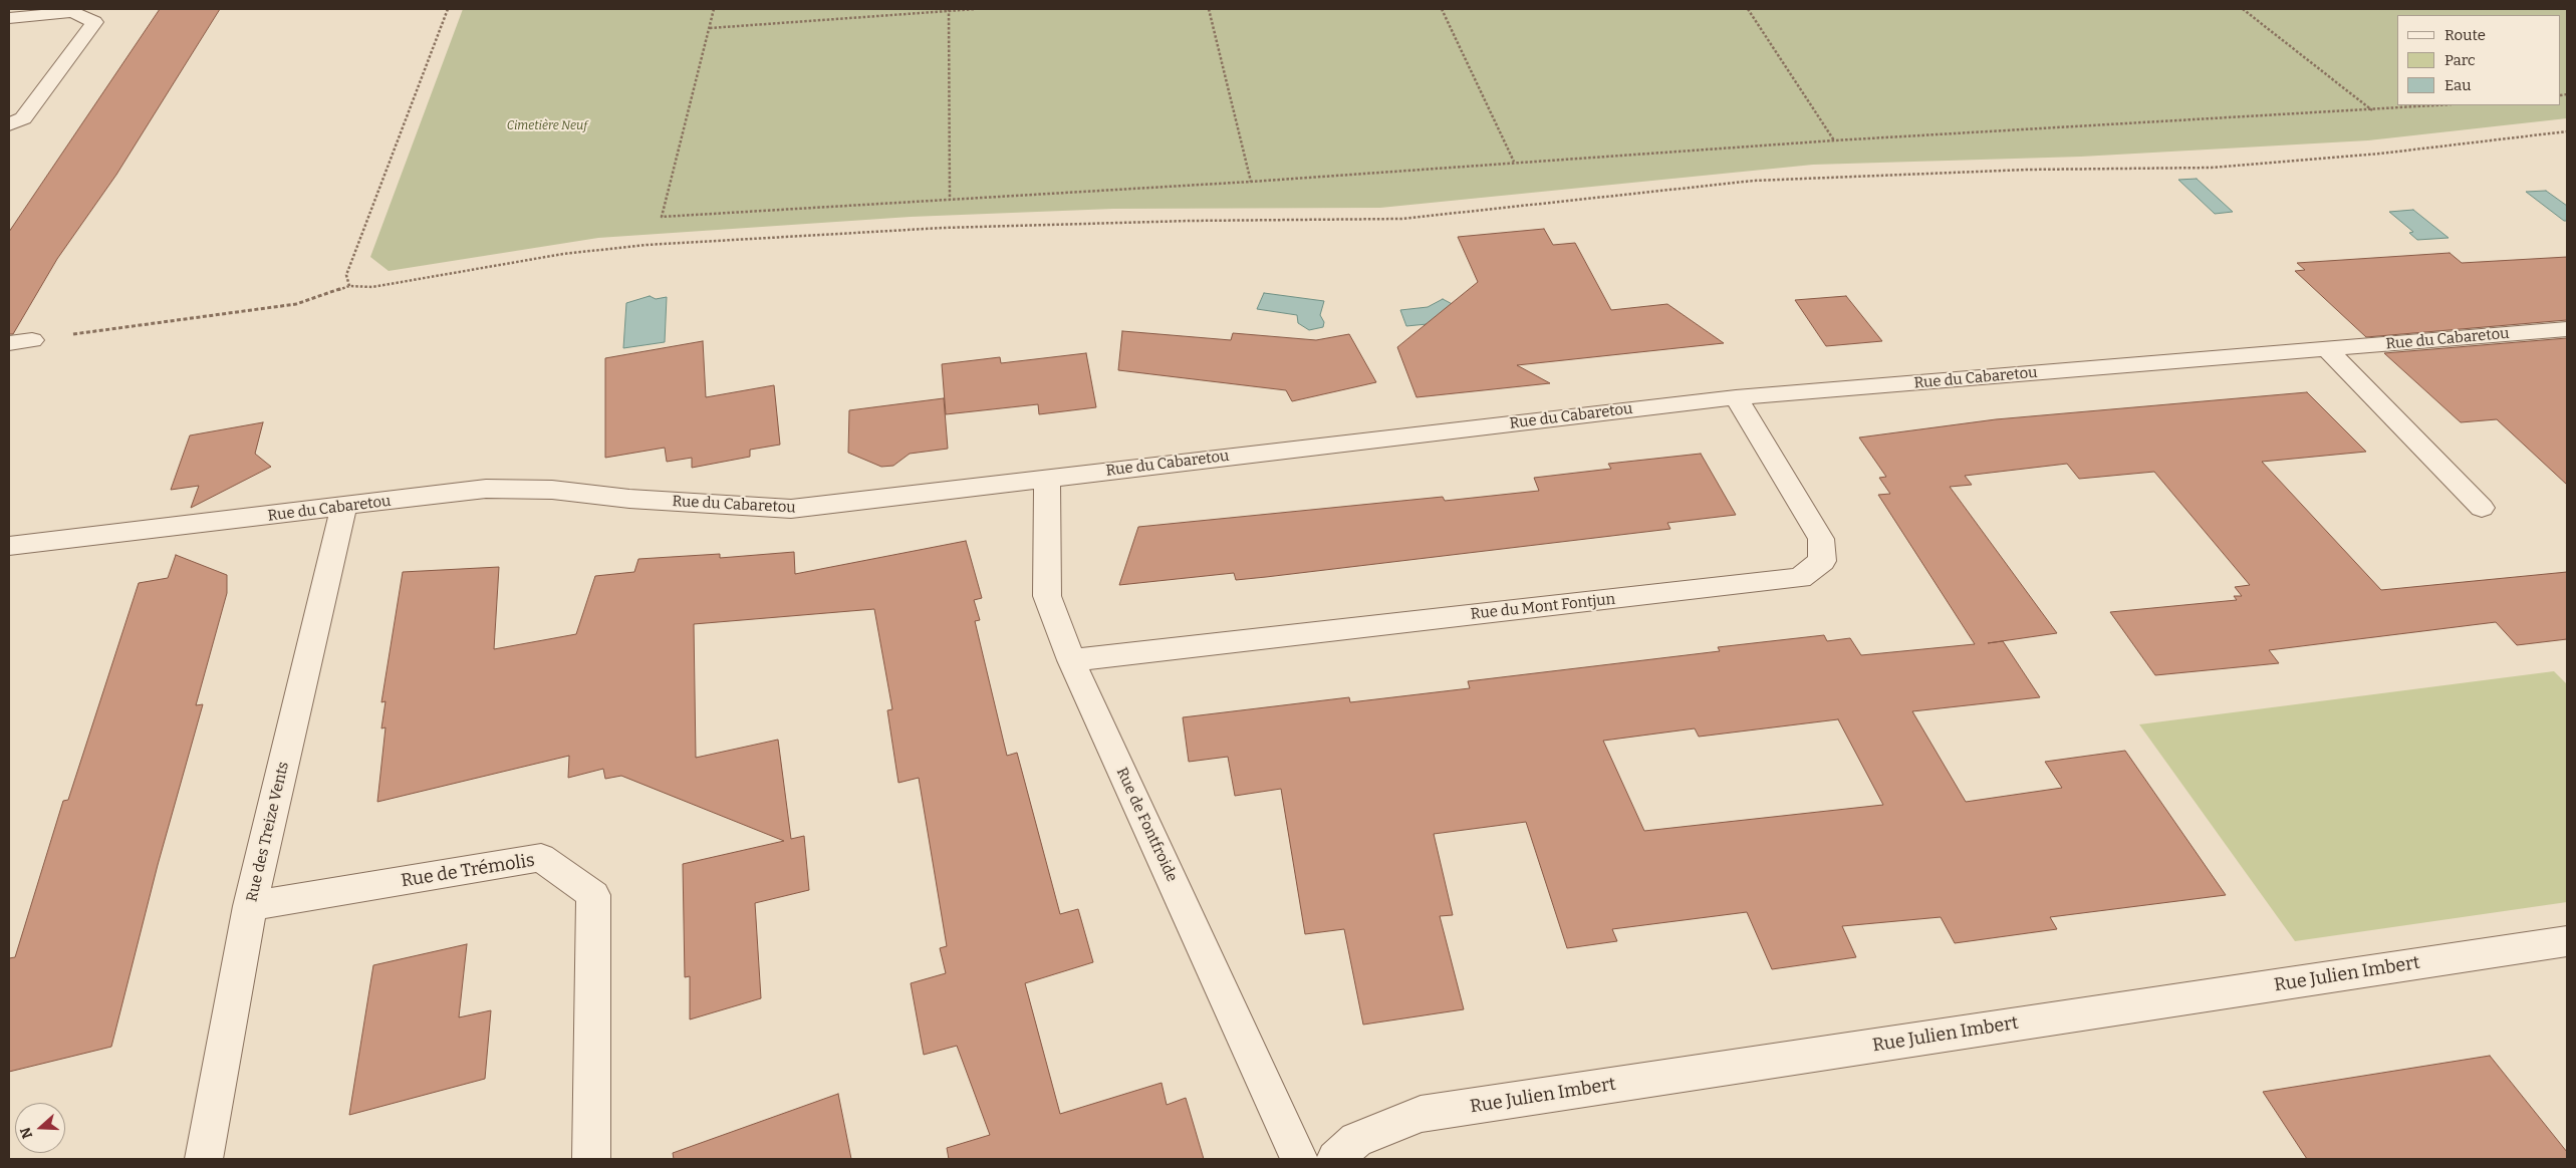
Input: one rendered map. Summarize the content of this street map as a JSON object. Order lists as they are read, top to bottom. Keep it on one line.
{"streets":{"street":["Rue du Cabaretou","Rue du Mont Fontjun","Rue de Fontfroide","Rue des Treize Vents","Rue de Trémolis","Rue Julien Imbert"]},"crossings":[["Rue du Cabaretou","Rue du Mont Fontjun"],["Rue du Cabaretou","Rue de Fontfroide"],["Rue du Cabaretou","Rue des Treize Vents"],["Rue du Mont Fontjun","Rue de Fontfroide"],["Rue des Treize Vents","Rue de Trémolis"]],"parks":["Cimetière Neuf"],"legend":["Route","Parc","Eau"],"north":"left"}
